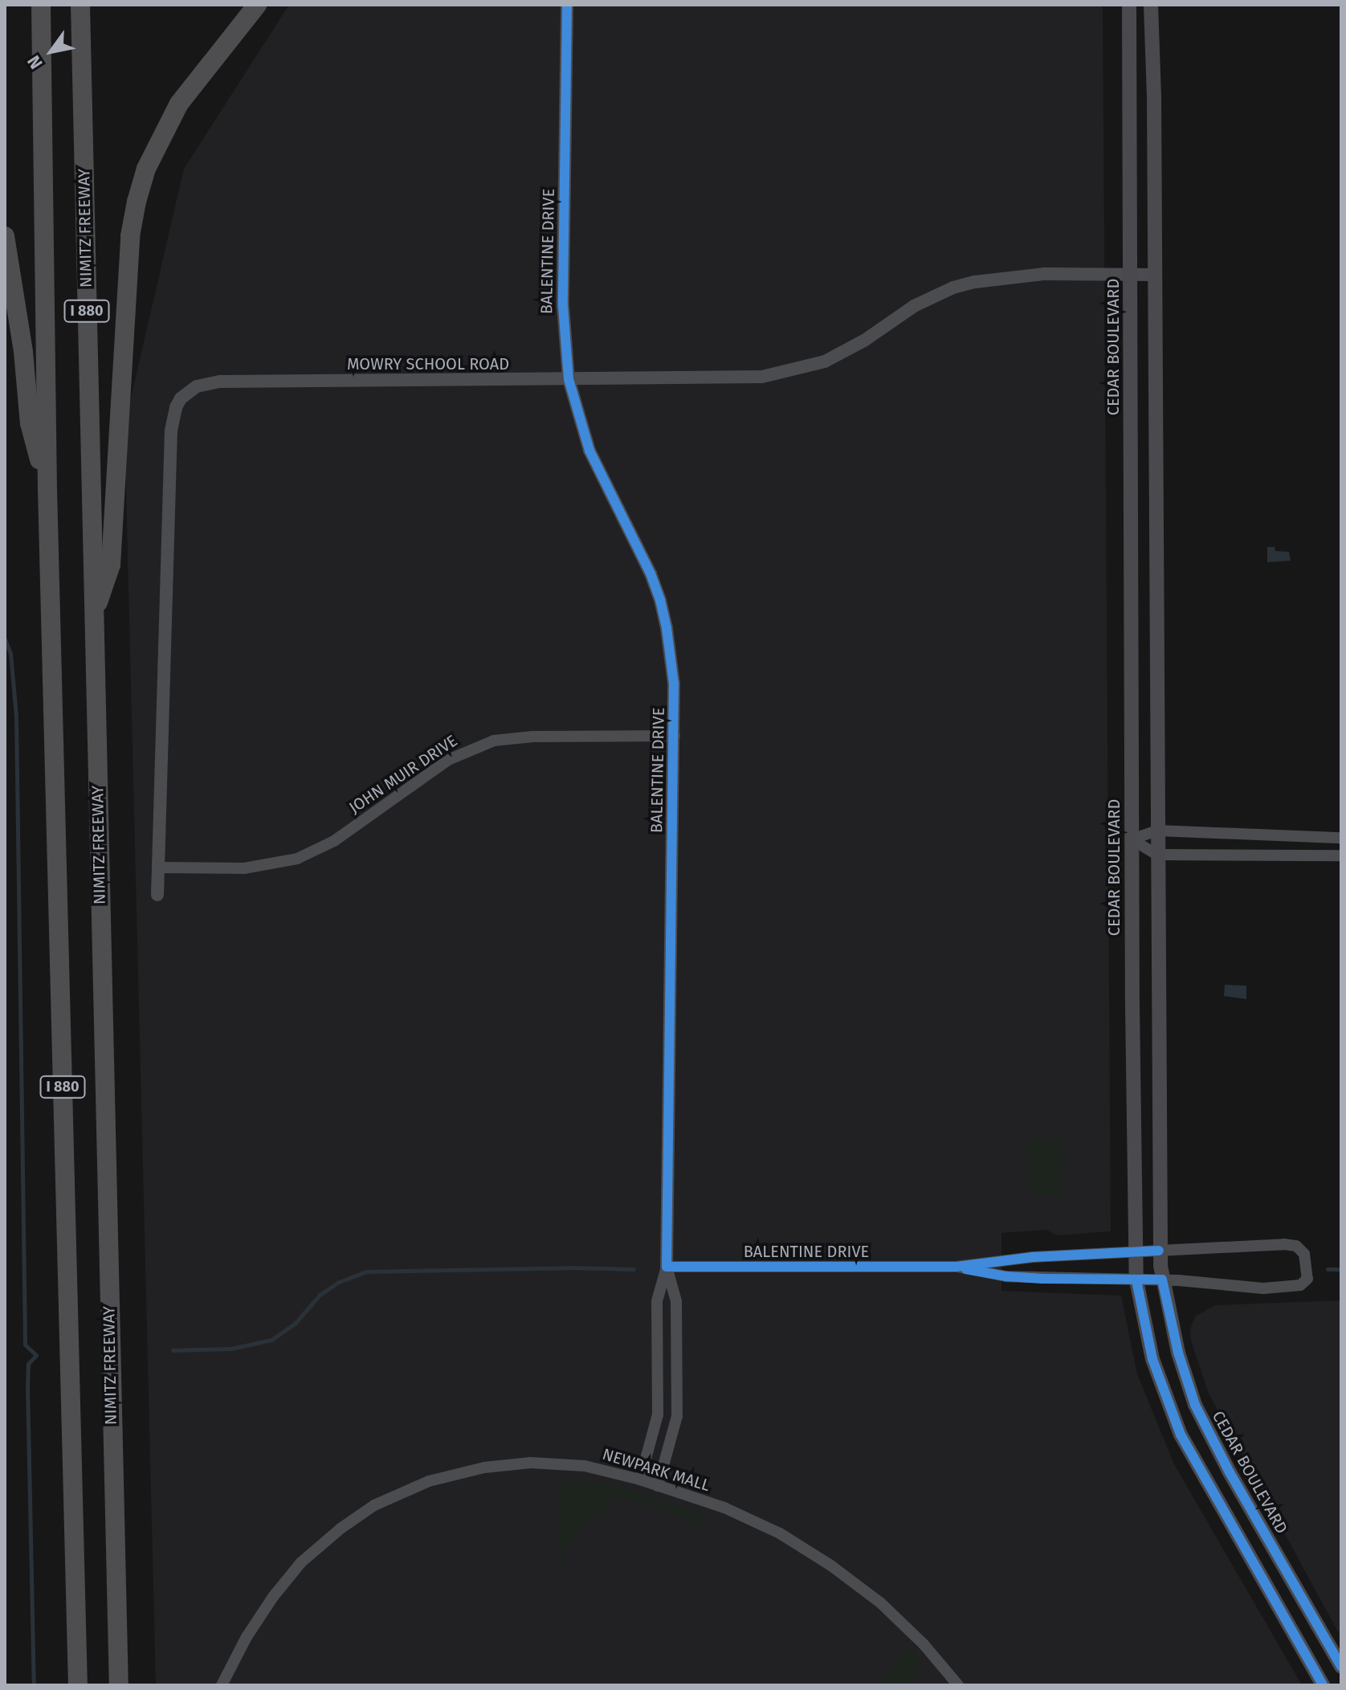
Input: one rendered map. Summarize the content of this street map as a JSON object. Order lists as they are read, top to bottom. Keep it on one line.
{"streets":{"highway":["NIMITZ FREEWAY","I 880"],"main road":["CEDAR BOULEVARD"],"street":["BALENTINE DRIVE","MOWRY SCHOOL ROAD","JOHN MUIR DRIVE","NEWPARK MALL"]},"crossings":[["BALENTINE DRIVE","CEDAR BOULEVARD"],["BALENTINE DRIVE","MOWRY SCHOOL ROAD"],["BALENTINE DRIVE","JOHN MUIR DRIVE"],["BALENTINE DRIVE","NEWPARK MALL"],["CEDAR BOULEVARD","MOWRY SCHOOL ROAD"],["MOWRY SCHOOL ROAD","JOHN MUIR DRIVE"]],"north":"bottom left"}
